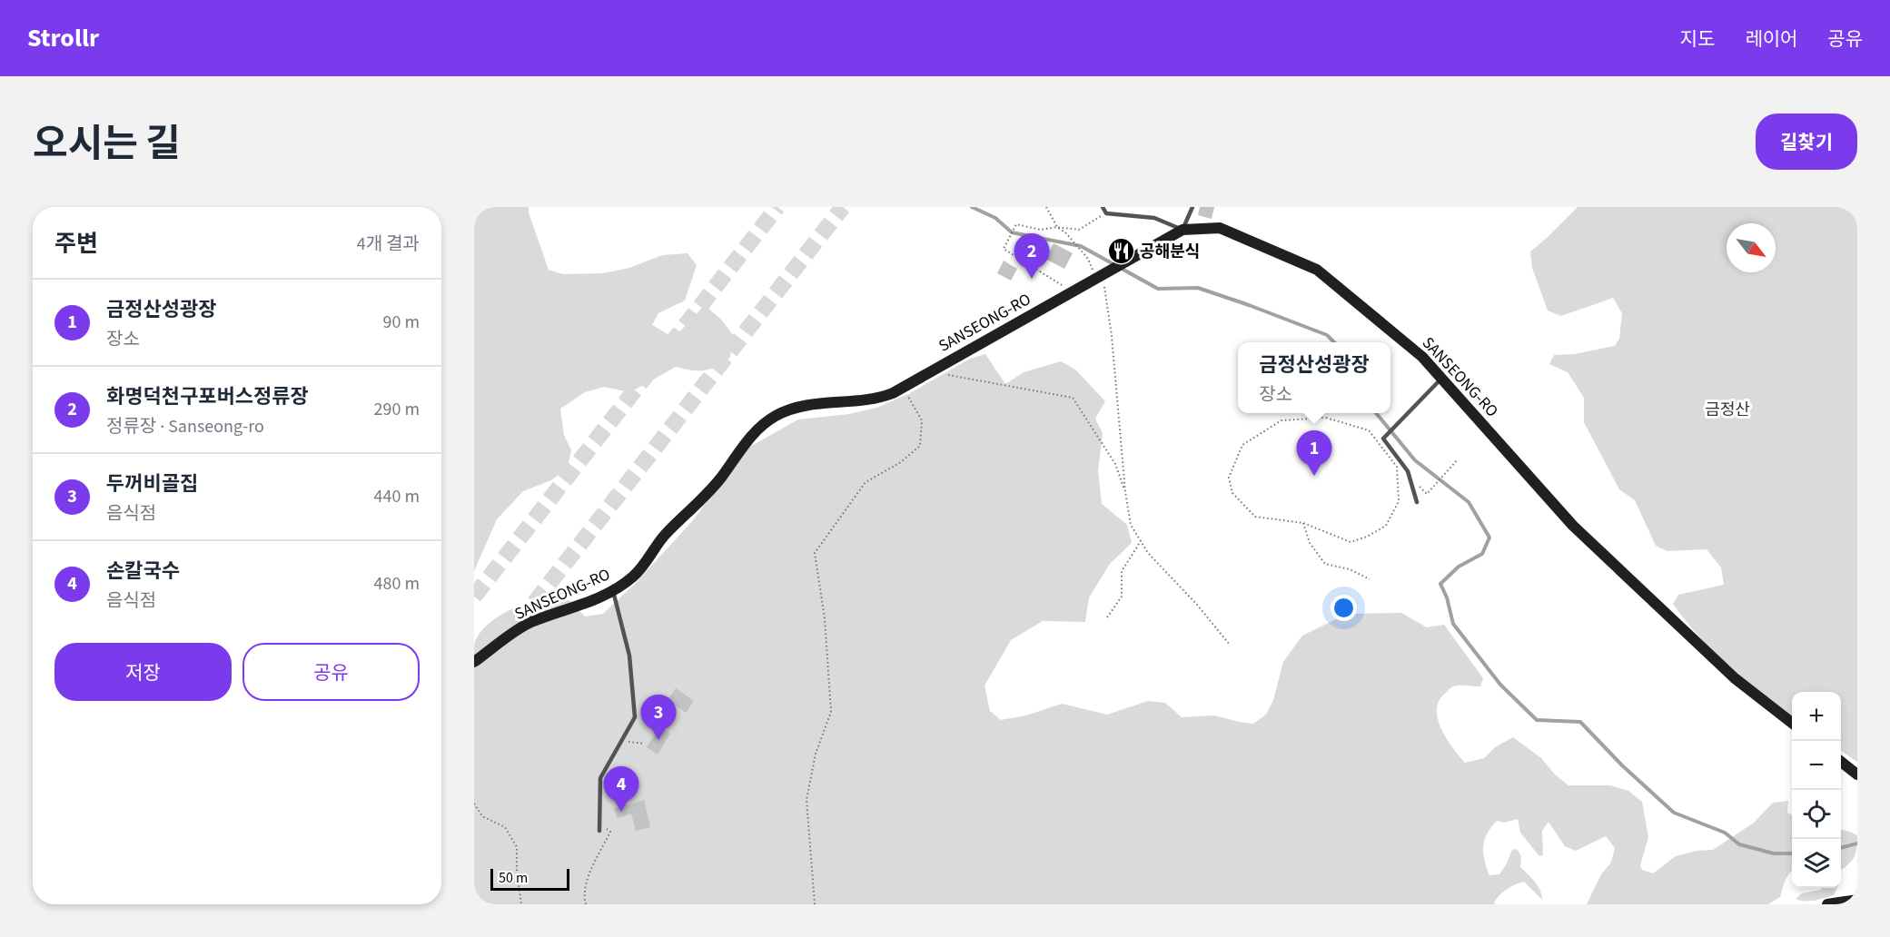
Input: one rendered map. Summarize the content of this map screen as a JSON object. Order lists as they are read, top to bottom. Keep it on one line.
{"streets":{"main road":["SANSEONG-RO"]},"parks":["금정산"],"places":{"restaurant":["공해분식"]},"scale_bar":"50 m","north":"bottom right","page":{"header":"Strollr","nav":["지도","레이어","공유"],"title":"오시는 길","buttons":["길찾기",["저장","공유"]],"heading":["주변","4개 결과"],"pins":["2","1","3","4"],"list":[{"mark":"1","name":"금정산성광장","note":"장소","value":"90 m"},{"mark":"2","name":"화명덕천구포버스정류장","note":"정류장 · Sanseong-ro","value":"290 m"},{"mark":"3","name":"두꺼비골집","note":"음식점","value":"440 m"},{"mark":"4","name":"손칼국수","note":"음식점","value":"480 m"}],"popup":["금정산성광장","장소"],"map_buttons":["+","−"],"scale":"50 m"}}
